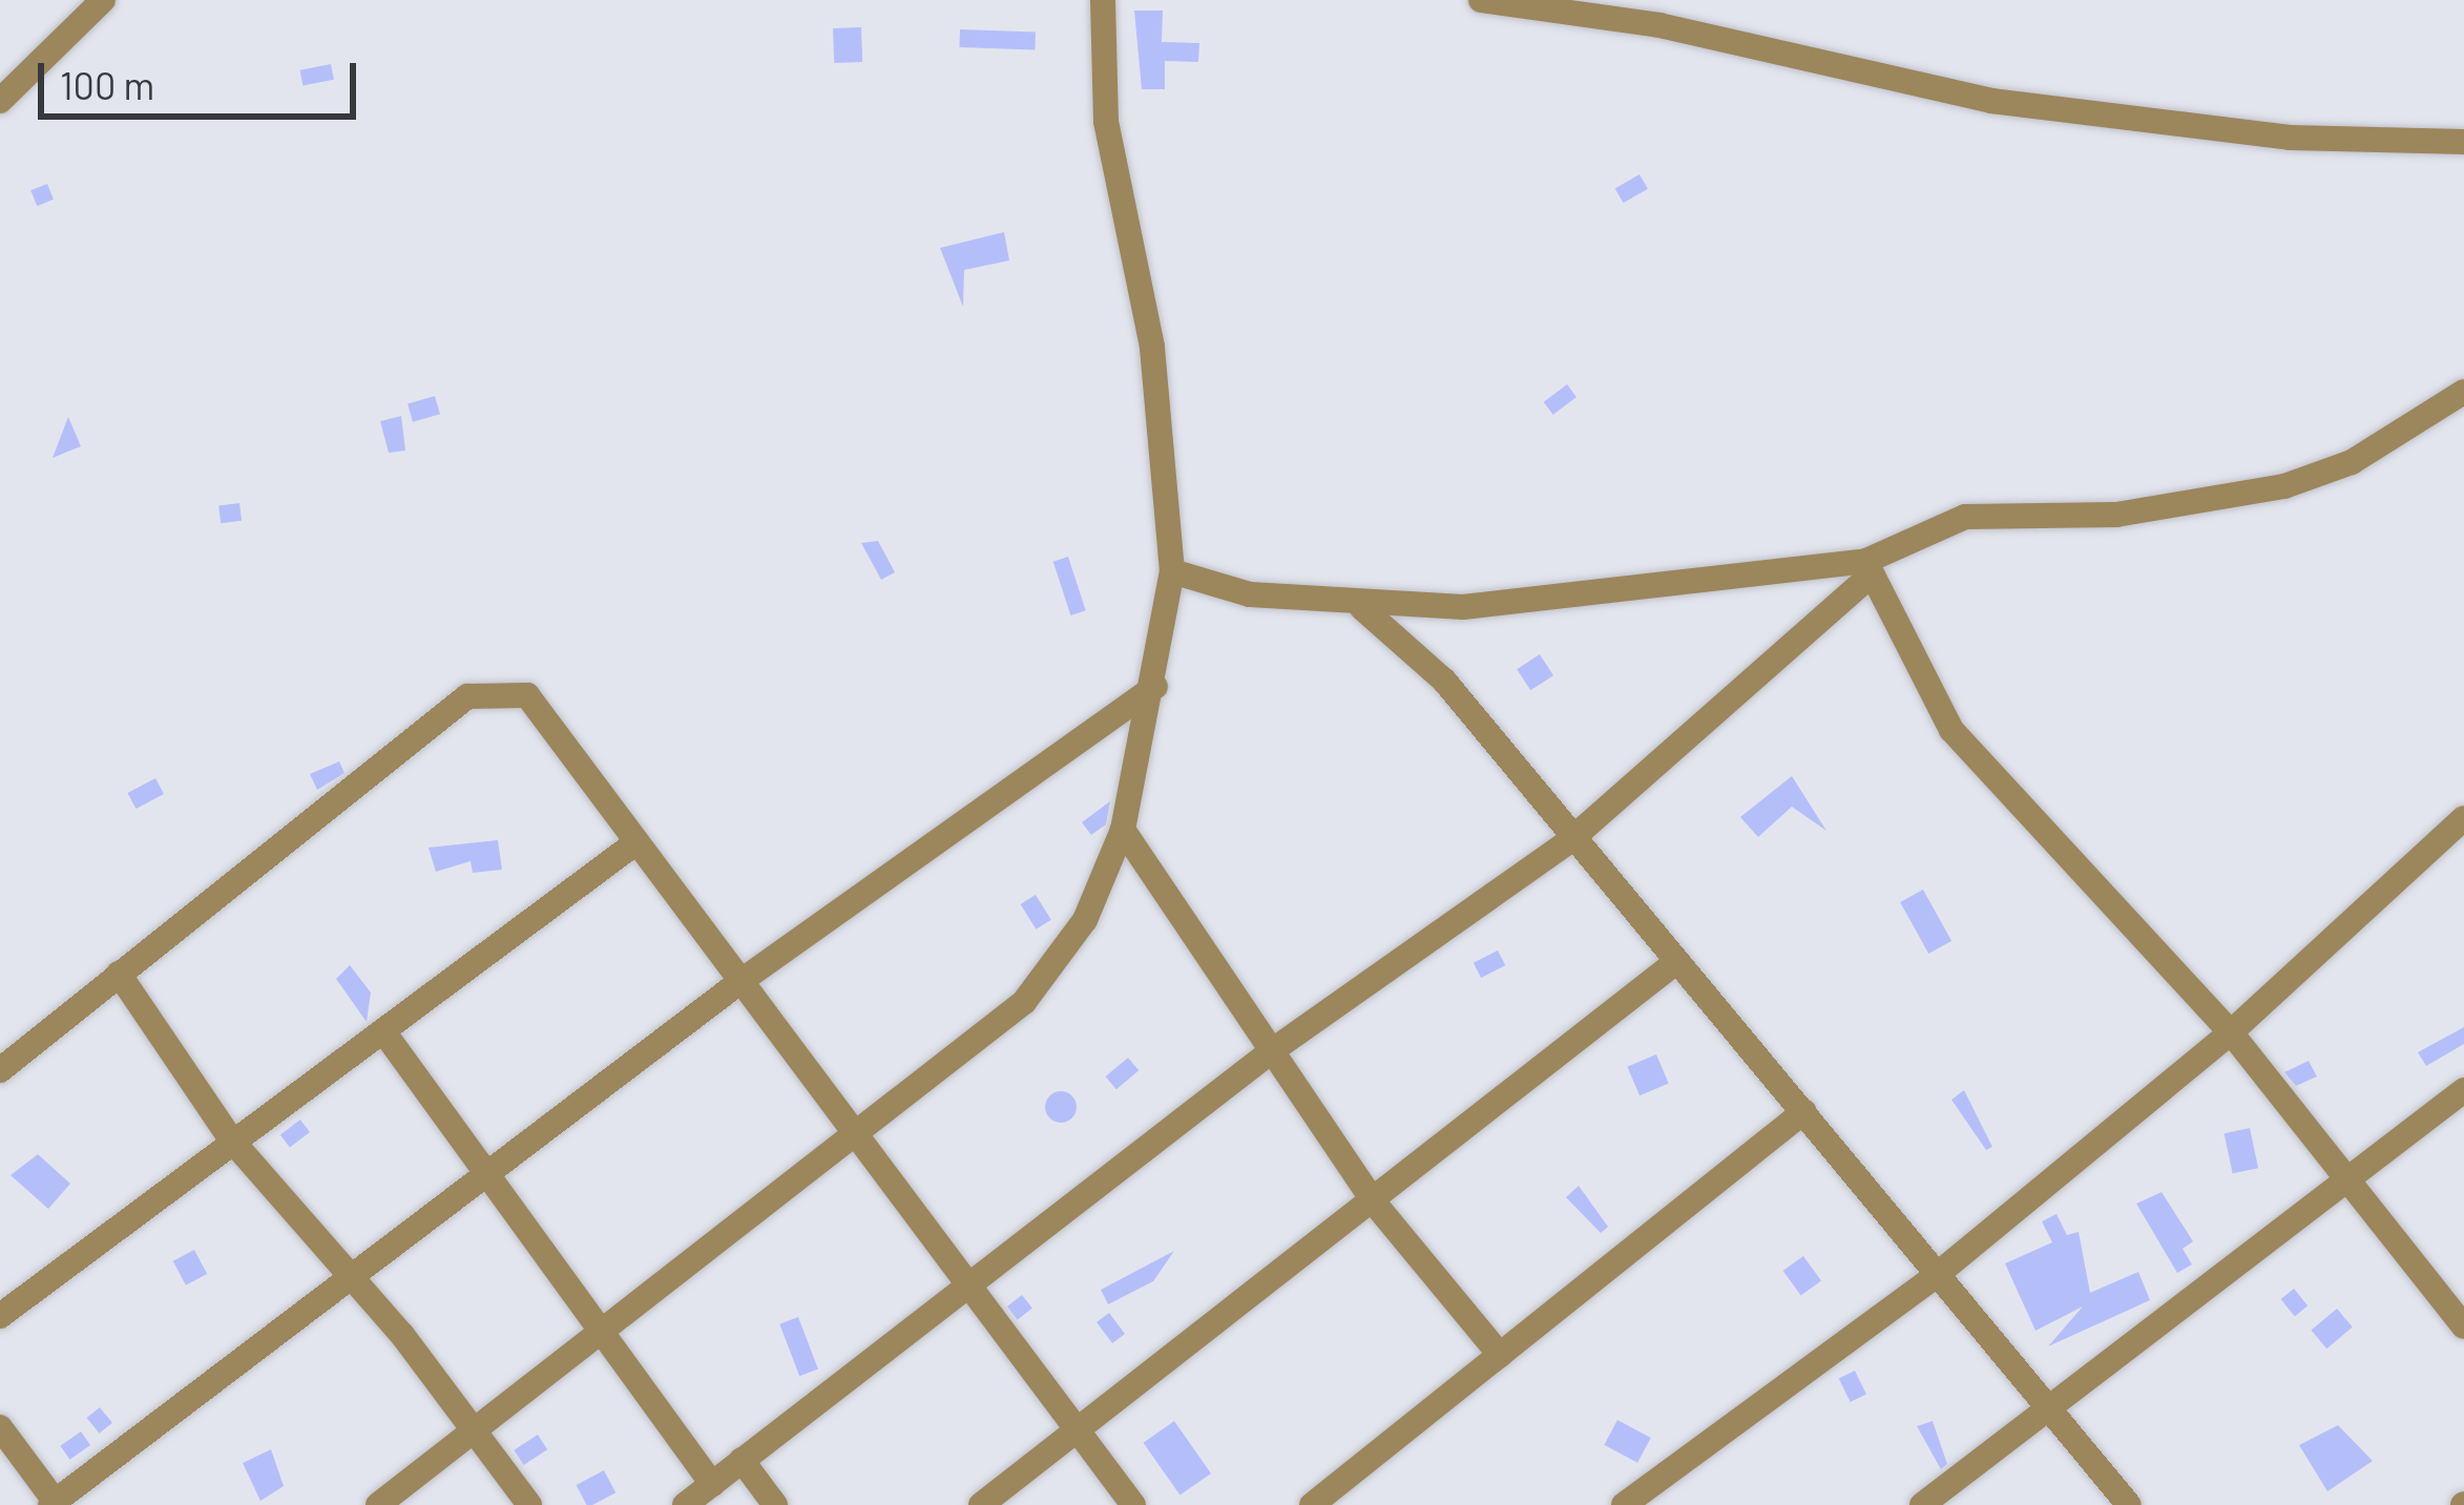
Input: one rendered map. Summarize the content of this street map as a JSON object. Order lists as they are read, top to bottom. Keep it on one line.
{"scale_bar":"100 m"}
